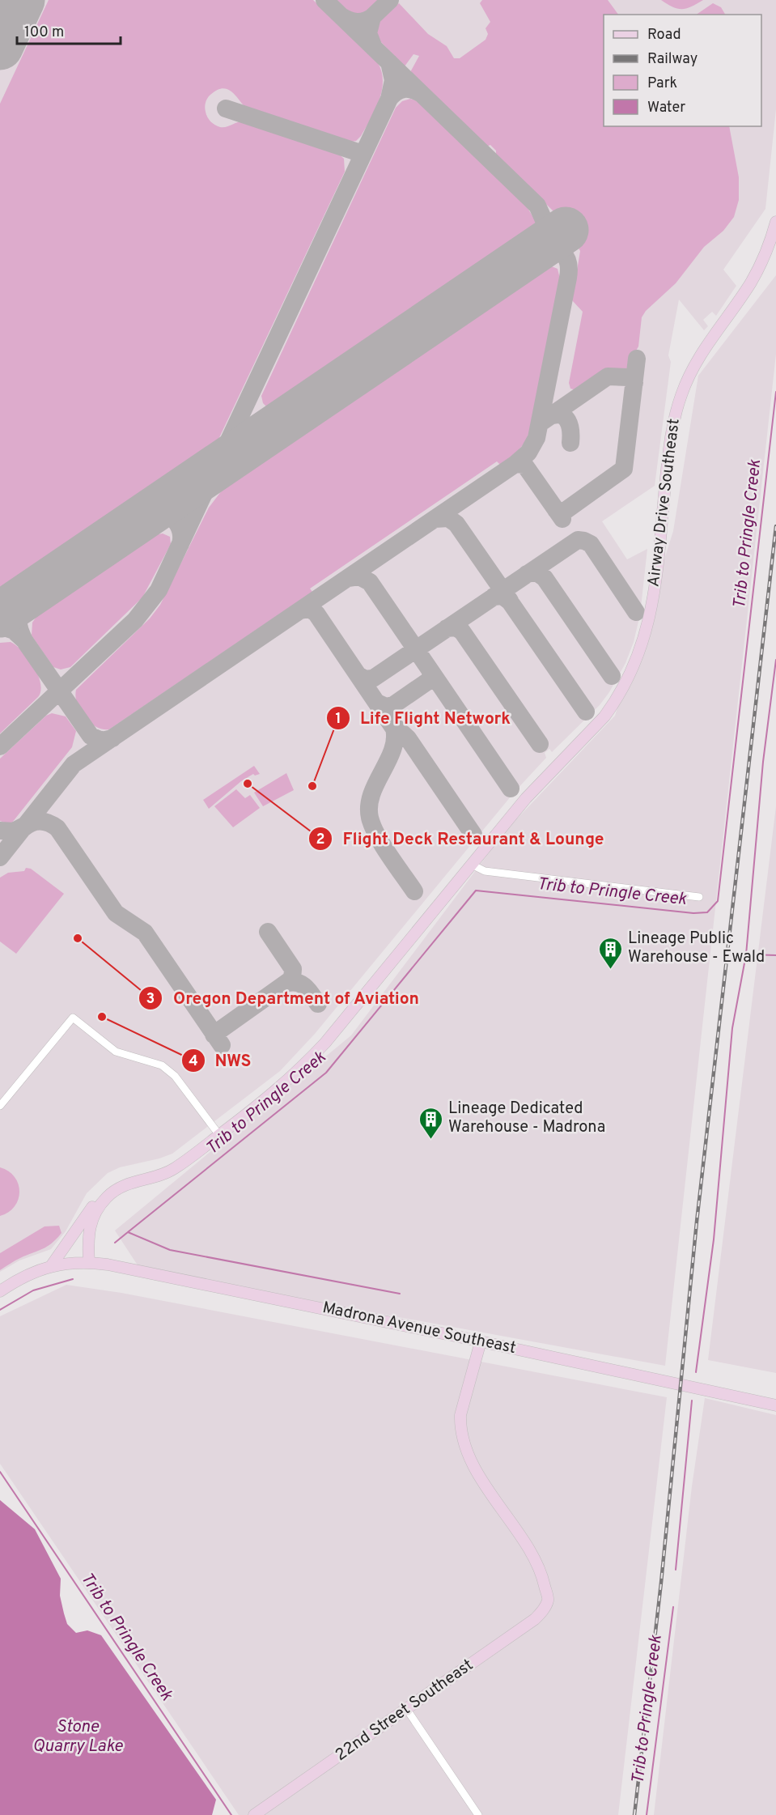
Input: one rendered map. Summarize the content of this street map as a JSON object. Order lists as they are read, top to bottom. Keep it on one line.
{"streets":{"street":["Airway Drive Southeast","Madrona Avenue Southeast","22nd Street Southeast"]},"crossings":[["Airway Drive Southeast","Madrona Avenue Southeast"],["Madrona Avenue Southeast","22nd Street Southeast"]],"water":["Trib to Pringle Creek","Stone Quarry Lake"],"places":{"other":["Flight Deck Restaurant & Lounge","Life Flight Network","Oregon Department of Aviation","NWS"],"building":["Lineage Public Warehouse - Ewald","Lineage Dedicated Warehouse - Madrona"]},"legend":["Road","Railway","Park","Water"],"scale_bar":"100 m"}
